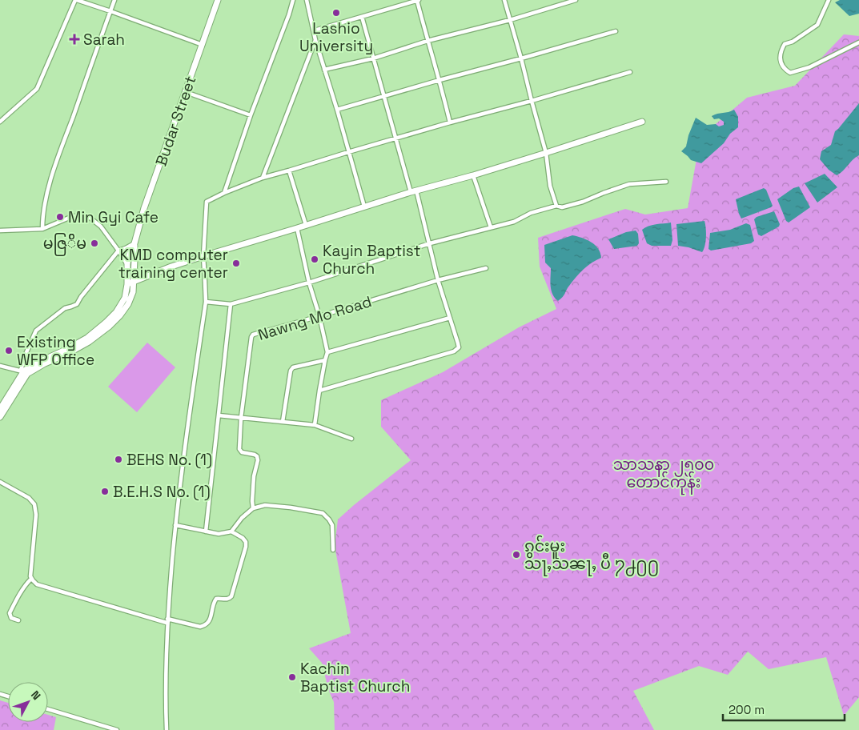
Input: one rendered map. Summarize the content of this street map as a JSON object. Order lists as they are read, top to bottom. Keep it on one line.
{"streets":{"main road":["Budar Street"],"street":["Nawng Mo Road"]},"parks":["သာသနာ ၂၅၀၀ တောင်ကုန်း"],"places":{"other":["Lashio University","Min Gyi Cafe","မဇြ်ိမ","Kayin Baptist Church","KMD computer training center","Existing WFP Office","BEHS No. (1)","B.E.H.S No. (1)","ၵွင်းမူး သႃႇသၼႃႇ ပီ ႒႕႐႐","Kachin Baptist Church"],"health":["Sarah"]},"scale_bar":"200 m","north":"top right"}
